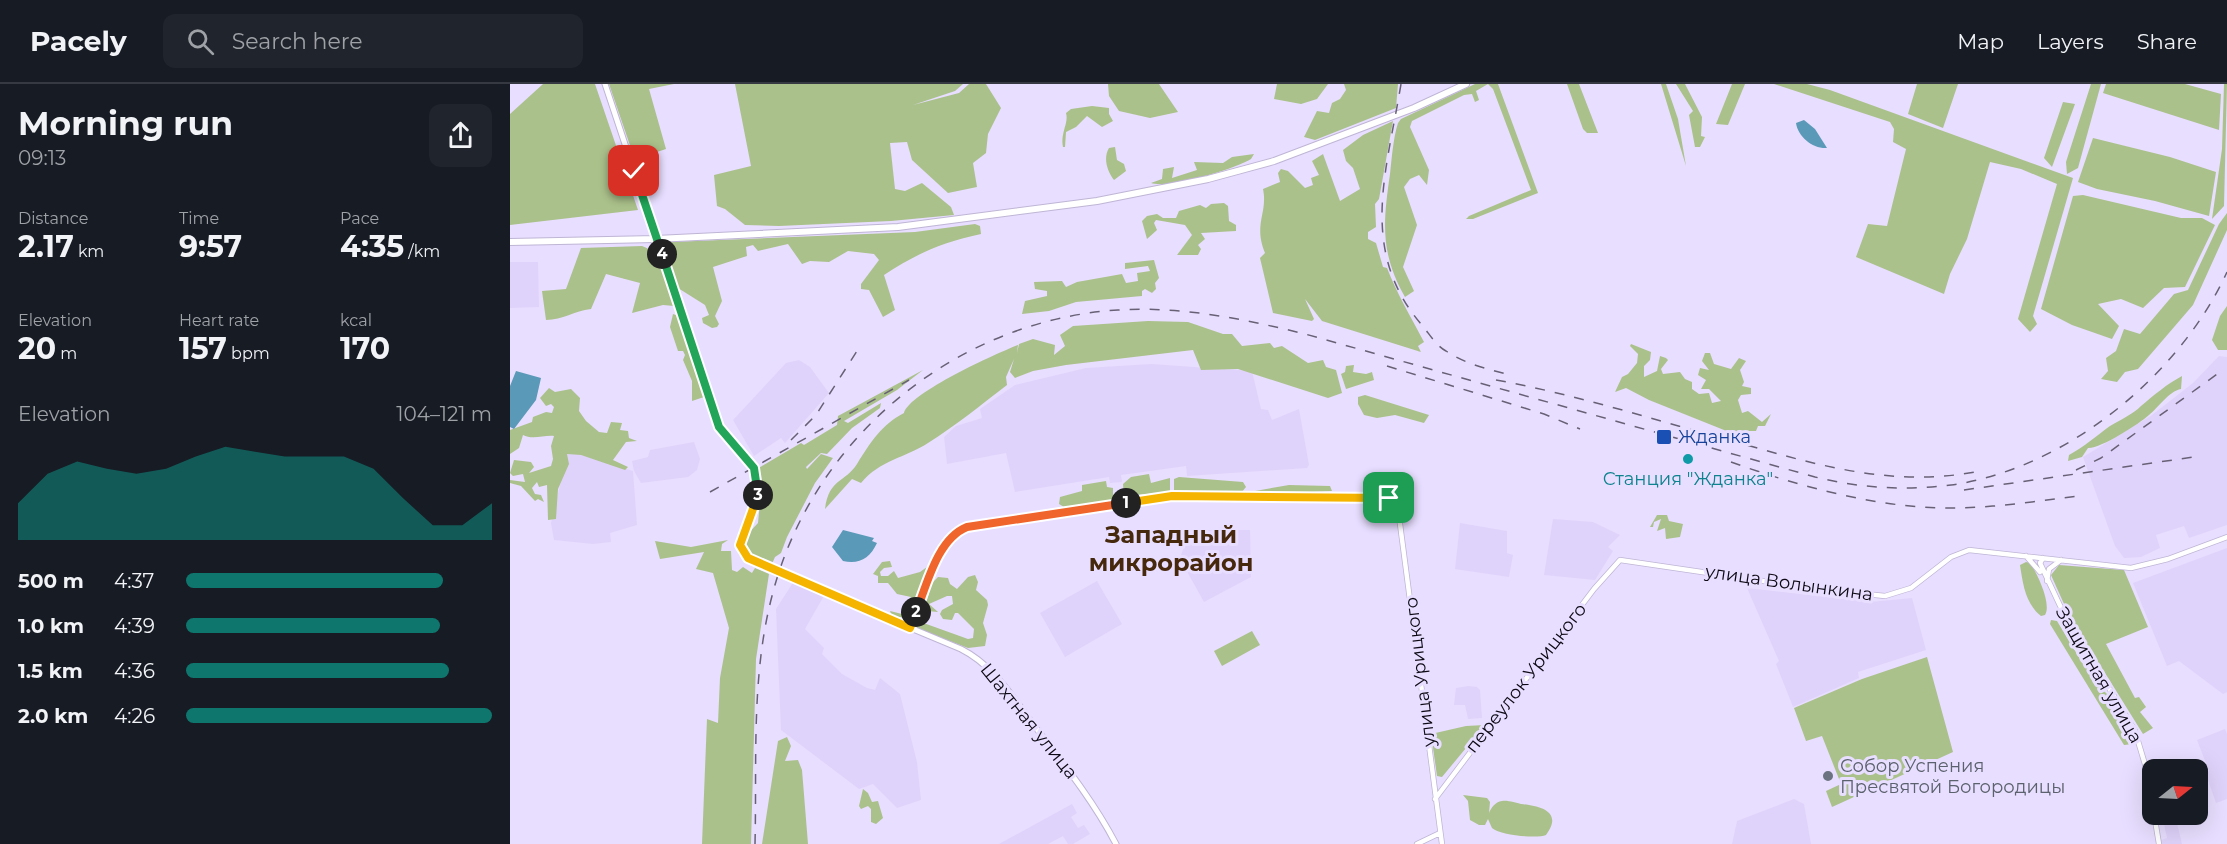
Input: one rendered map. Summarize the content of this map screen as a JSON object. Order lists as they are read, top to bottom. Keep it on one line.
{"streets":{"main road":["Шахтная улица"],"street":["улица Волынкина","улица Урицкого","Защитная улица","переулок Урицкого"]},"crossings":[["улица Волынкина","переулок Урицкого"],["улица Урицкого","переулок Урицкого"],["улица Урицкого","Шахтная улица"]],"districts":["Западный микрорайон"],"places":{"transit":["Жданка"],"other":["Станция \"Жданка\"","Собор Успения Пресвятой Богородицы"]},"north":"right","page":{"header":"Pacely","search":"Search here","nav":["Map","Layers","Share"],"heading":["Morning run","09:13"],"stats":[["Distance","2.17 km"],["Time","9:57"],["Pace","4:35 /km"],["Elevation","20 m"],["Heart rate","157 bpm"],["kcal","170"]],"pins":["4","3","1","2"],"chart":["Elevation","104–121 m"],"list":[{"name":"500 m","note":"4:37"},{"name":"1.0 km","note":"4:39"},{"name":"1.5 km","note":"4:36"},{"name":"2.0 km","note":"4:26"}]}}
